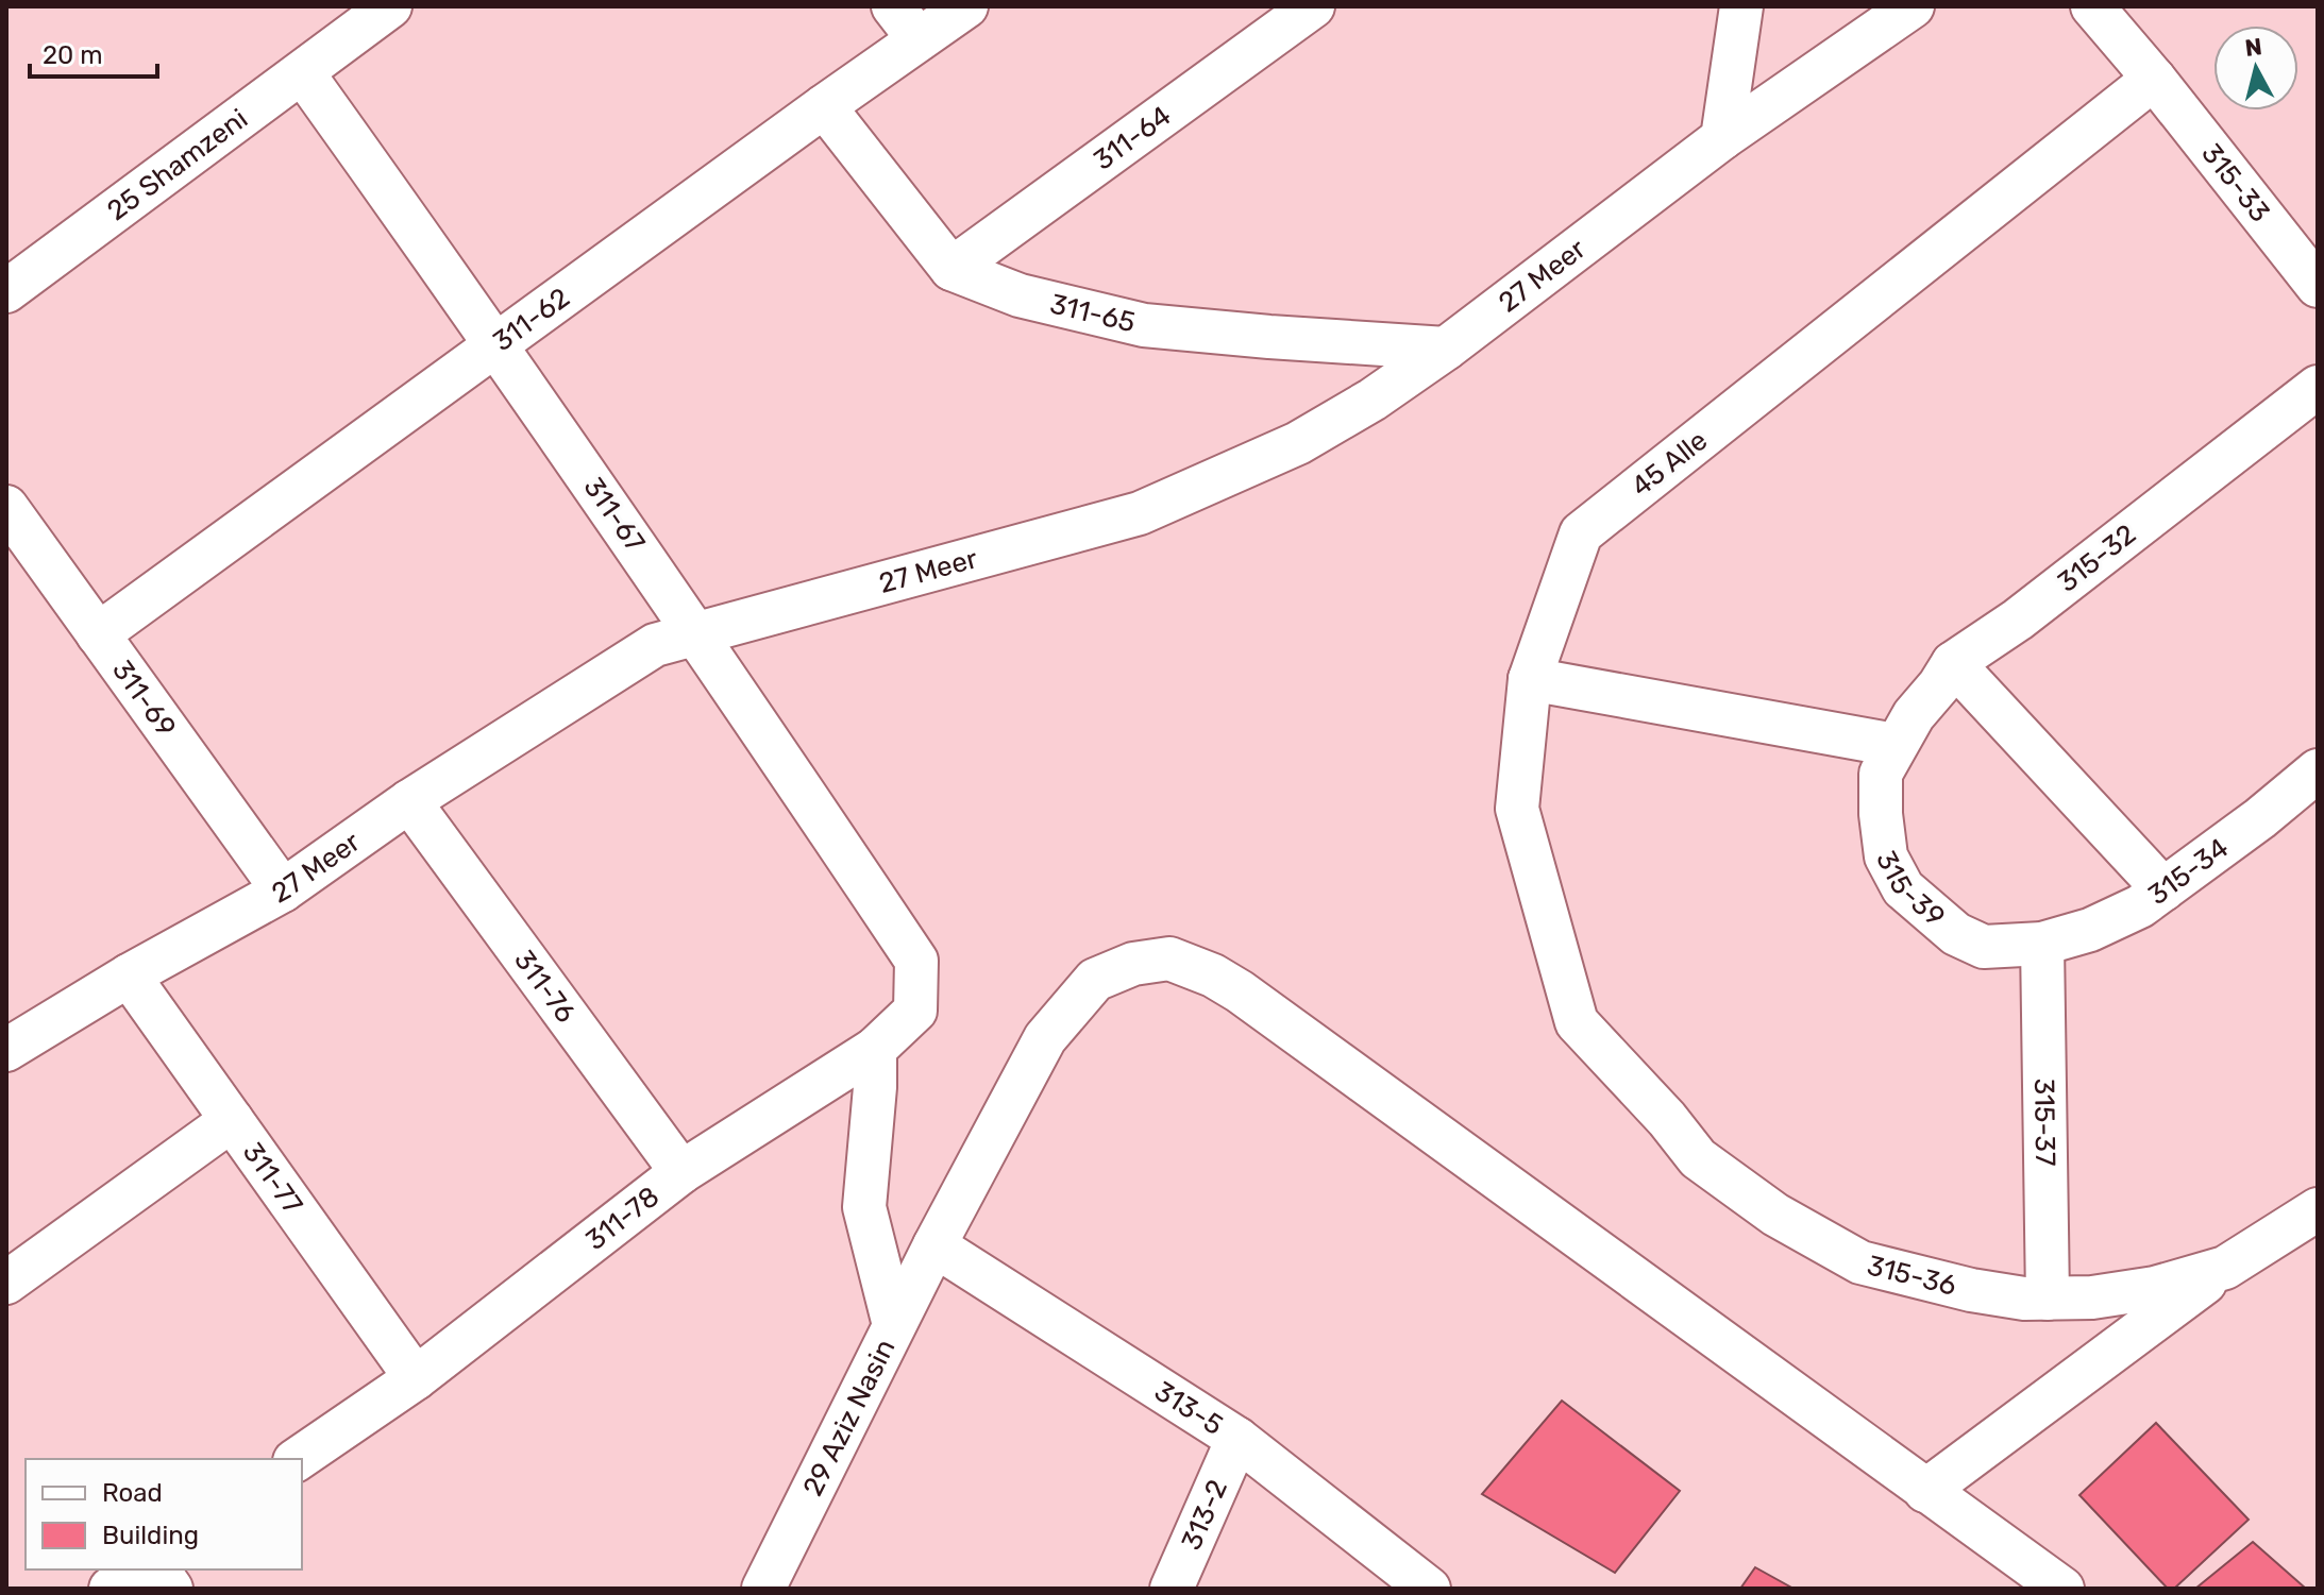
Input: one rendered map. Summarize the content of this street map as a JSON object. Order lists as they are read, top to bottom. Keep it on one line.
{"streets":{"street":["311-64","25 Shamzeni","315-33","27 Meer","311-65","311-62","45 Alle","311-67","315-32","311-69","315-34","315-39","311-76","315-37","311-77","311-78","315-36","313-5","29 Aziz Nasin","313-2"]},"crossings":[["311-64","311-65"],["25 Shamzeni","311-67"],["315-33","45 Alle"],["27 Meer","311-65"],["27 Meer","311-67"],["27 Meer","311-69"],["27 Meer","311-76"],["27 Meer","311-77"],["311-62","311-67"],["311-62","311-69"],["45 Alle","315-36"],["311-67","311-78"],["315-32","315-39"],["315-34","315-39"],["315-34","315-37"],["315-39","315-37"],["311-76","311-78"],["315-37","315-36"],["311-77","311-78"],["313-5","29 Aziz Nasin"],["313-5","313-2"]],"legend":["Road","Building"],"scale_bar":"20 m","north":"top"}
